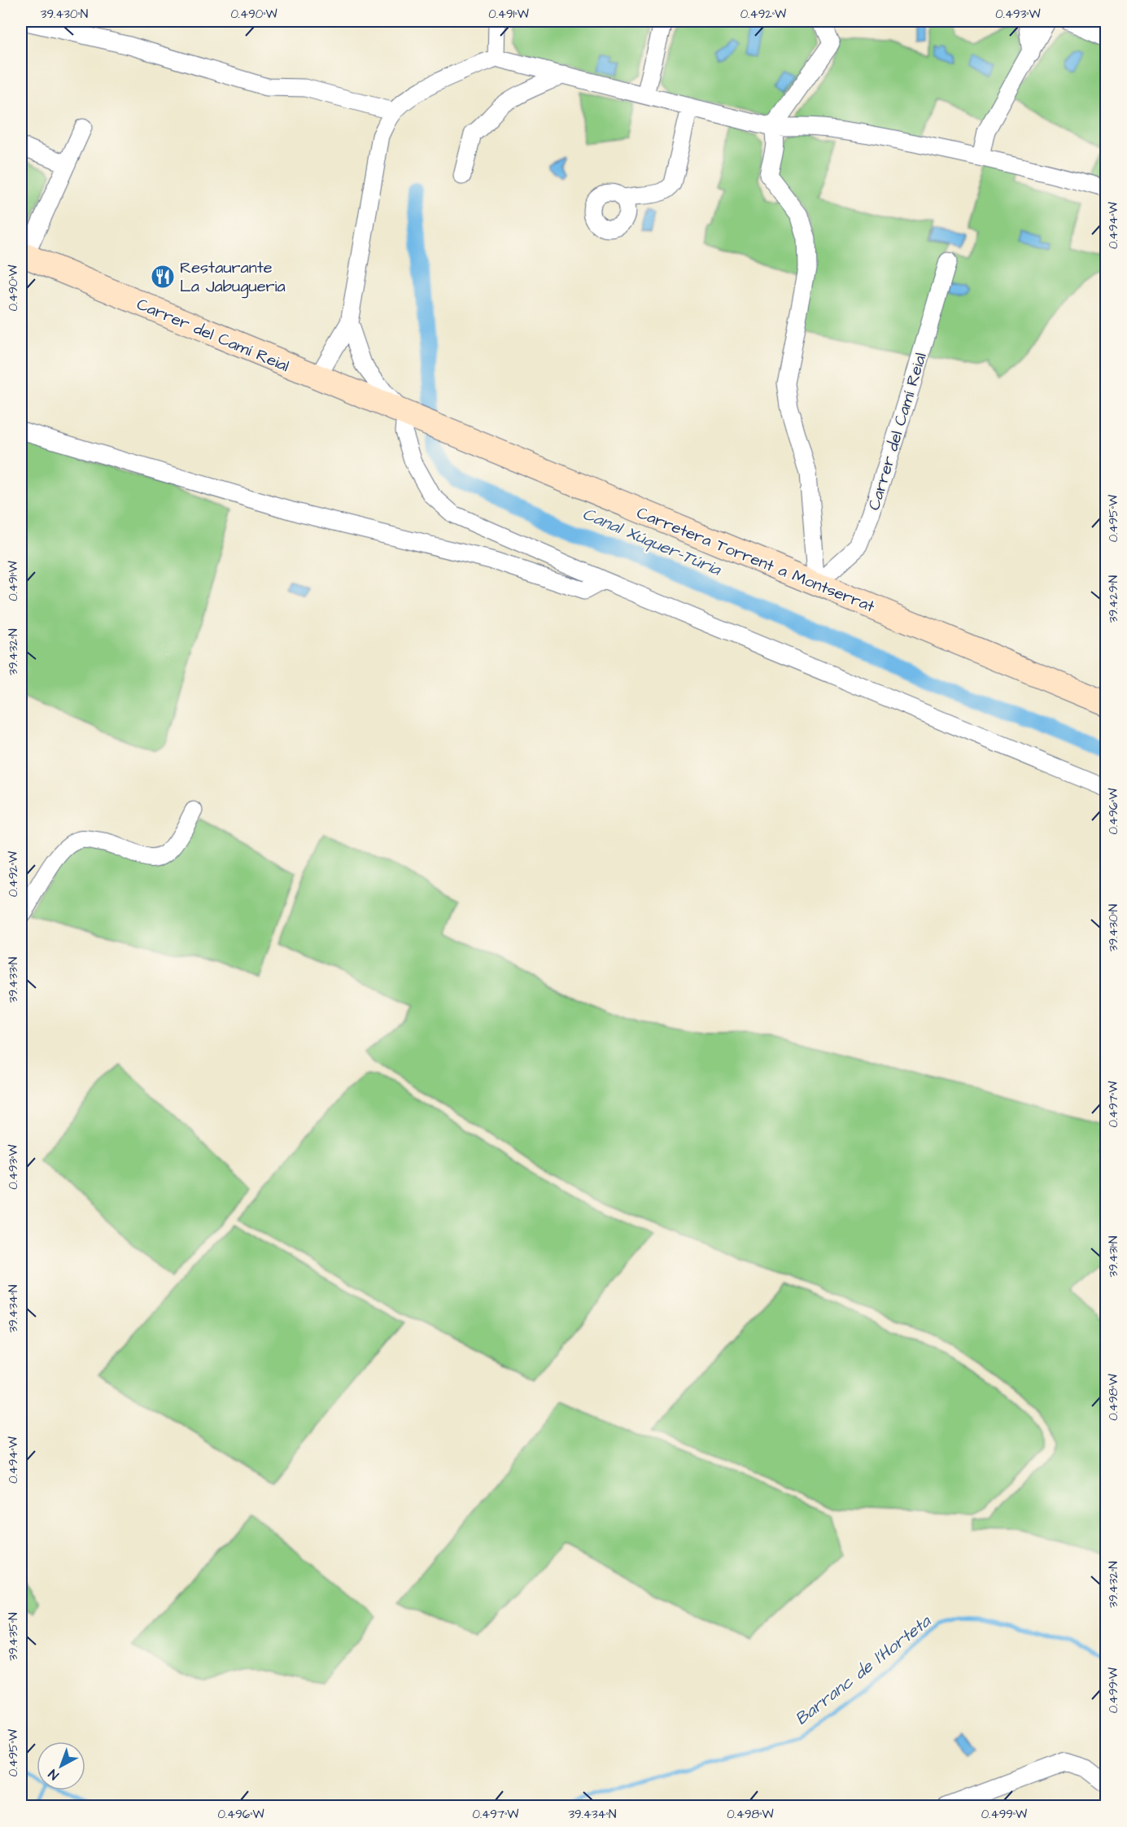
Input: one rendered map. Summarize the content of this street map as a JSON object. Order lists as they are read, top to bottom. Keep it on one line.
{"streets":{"main road":["Carrer del Camí Reial","Carretera Torrent a Montserrat"]},"crossings":[["Carrer del Camí Reial","Carretera Torrent a Montserrat"]],"water":["Canal Xúquer-Túria","Barranc de l'Horteta"],"places":{"restaurant":["Restaurante La Jabugueria"]},"north":"bottom left","coordinates":["39.430°N","0.490°W","0.491°W","0.492°W","0.493°W","0.494°W","0.495°W","39.429°N","39.432°N","0.496°W","39.433°N","0.497°W","39.431°N","39.434°N","0.498°W","39.435°N","0.499°W"]}
